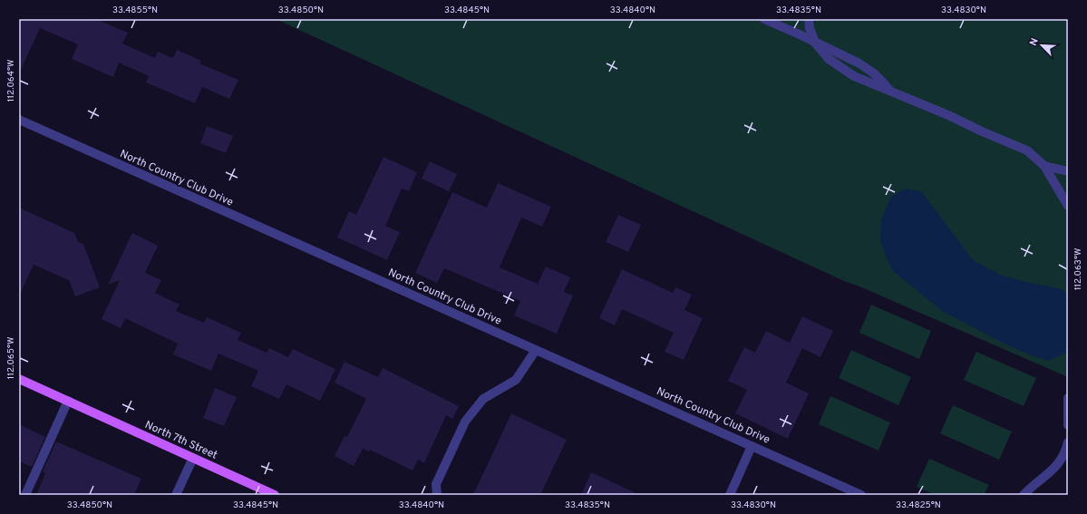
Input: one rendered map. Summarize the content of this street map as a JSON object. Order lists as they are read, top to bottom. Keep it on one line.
{"streets":{"main road":["North 7th Street"],"street":["North Country Club Drive"]},"north":"top left","coordinates":["33.4855°N","33.4850°N","33.4845°N","33.4840°N","33.4835°N","33.4830°N","112.064°W","112.063°W","112.065°W","33.4825°N"]}
